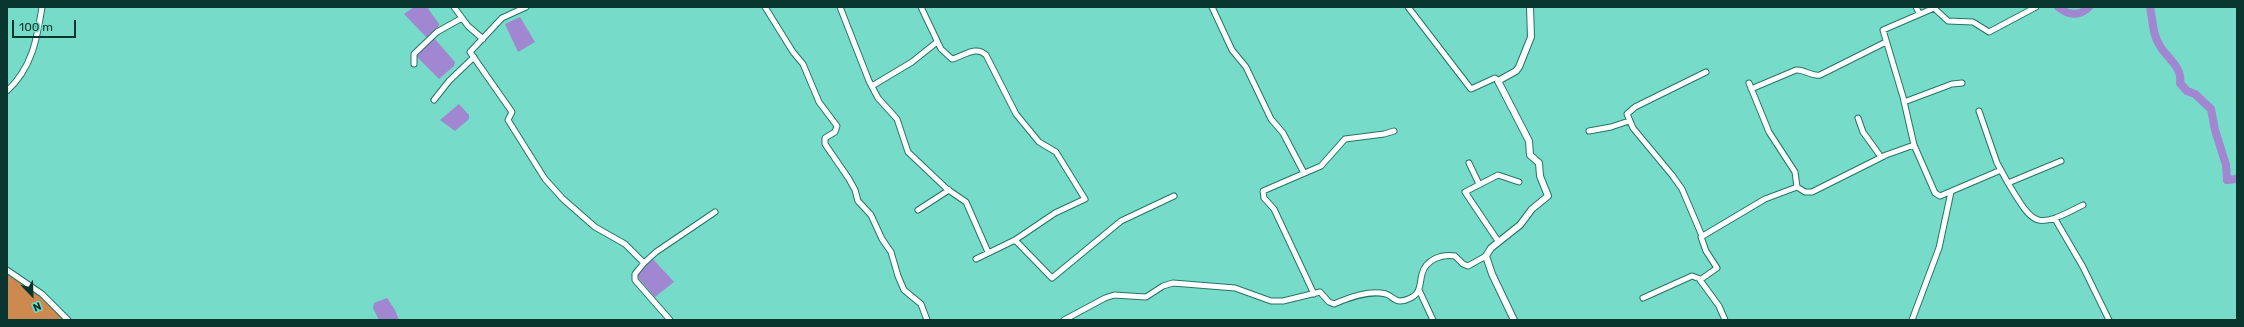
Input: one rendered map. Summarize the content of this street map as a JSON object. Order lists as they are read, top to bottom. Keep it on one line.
{"scale_bar":"100 m","north":"bottom right"}
